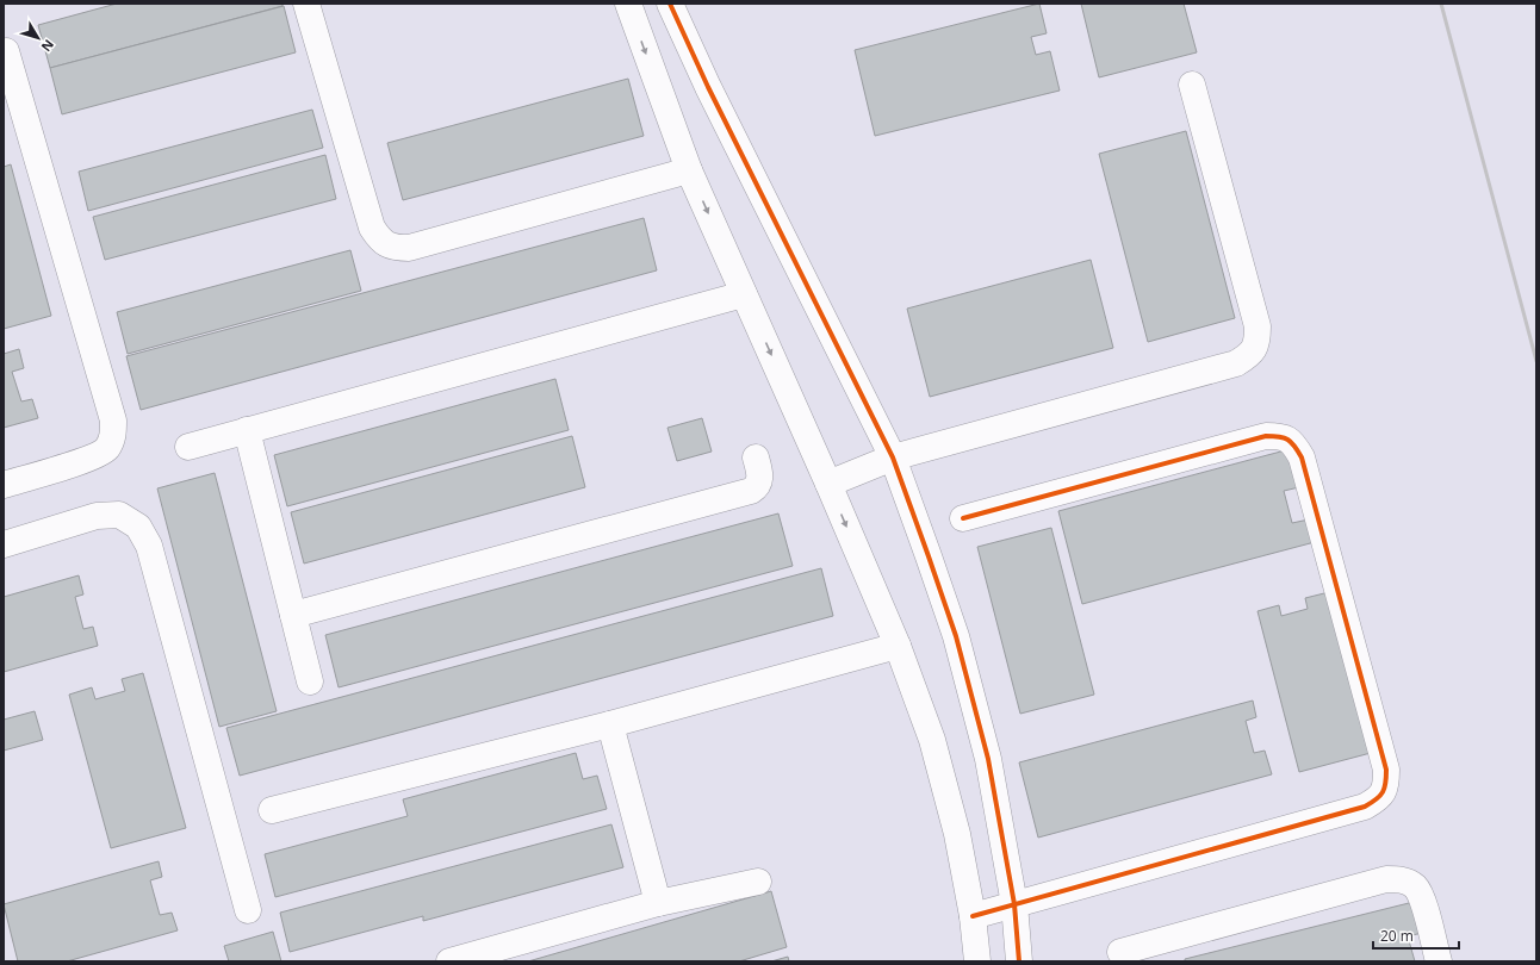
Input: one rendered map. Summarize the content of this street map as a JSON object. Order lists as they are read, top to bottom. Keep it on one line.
{"scale_bar":"20 m","north":"bottom right"}
